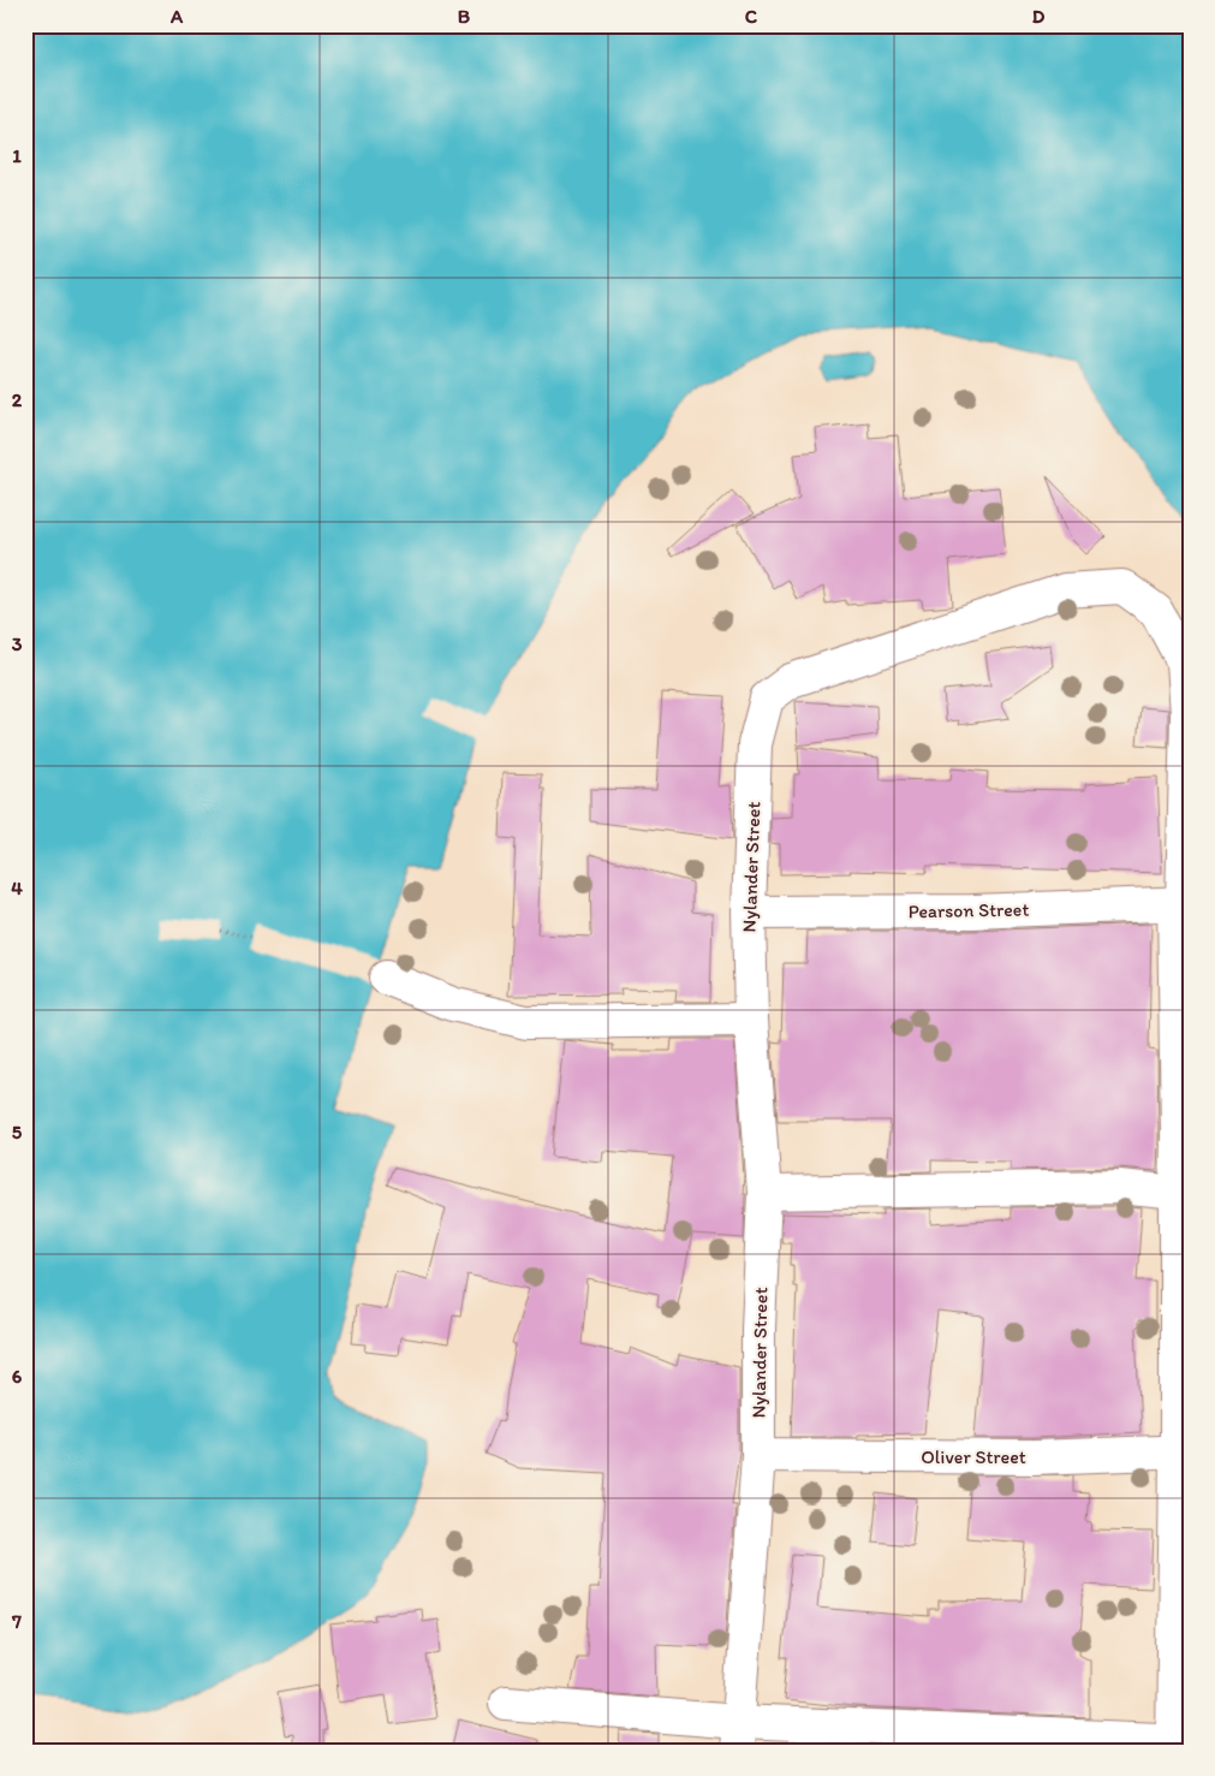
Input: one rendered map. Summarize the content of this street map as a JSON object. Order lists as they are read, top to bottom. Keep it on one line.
{"streets":{"street":["Nylander Street","Pearson Street","Oliver Street"]},"crossings":[["Nylander Street","Pearson Street"],["Nylander Street","Oliver Street"]],"grid":{"columns":["A","B","C","D"],"rows":["1","2","3","4","5","6","7"]}}
